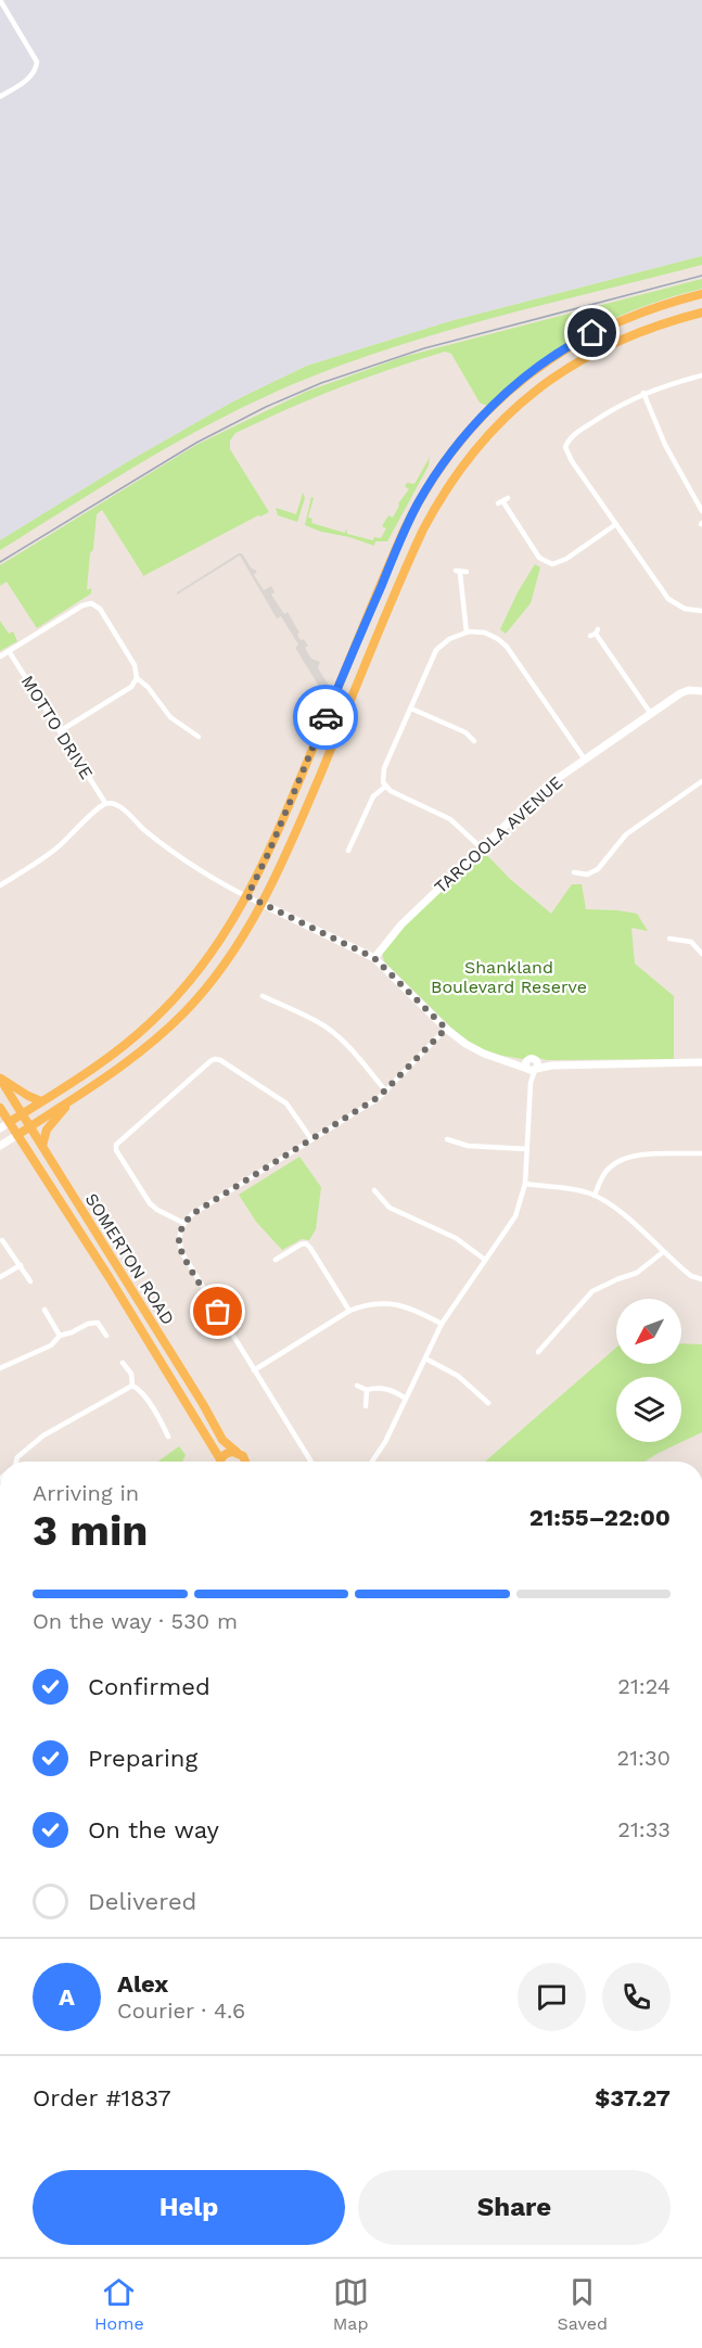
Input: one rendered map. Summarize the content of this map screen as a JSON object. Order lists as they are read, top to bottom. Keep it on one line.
{"streets":{"main road":["SOMERTON ROAD"],"street":["MOTTO DRIVE","TARCOOLA AVENUE"]},"parks":["Shankland Boulevard Reserve"],"north":"bottom left","page":{"heading":["3 min","Arriving in","21:55–22:00"],"panel":["Alex","Courier · 4.6","Order #1837","$37.27"],"bar":"On the way · 530 m","list":[["Confirmed","21:24"],["Preparing","21:30"],["On the way","21:33"],"Delivered"],"round":"A","buttons":["Help","Share"],"tabs":["Home","Map","Saved"]}}
